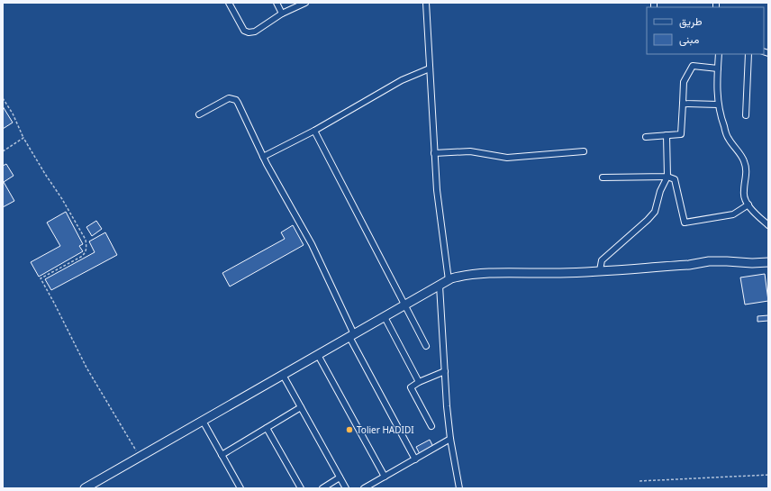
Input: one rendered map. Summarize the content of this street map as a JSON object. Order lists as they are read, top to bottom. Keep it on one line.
{"places":["Tolier HADIDI"],"legend":["طريق","مبنى"]}
